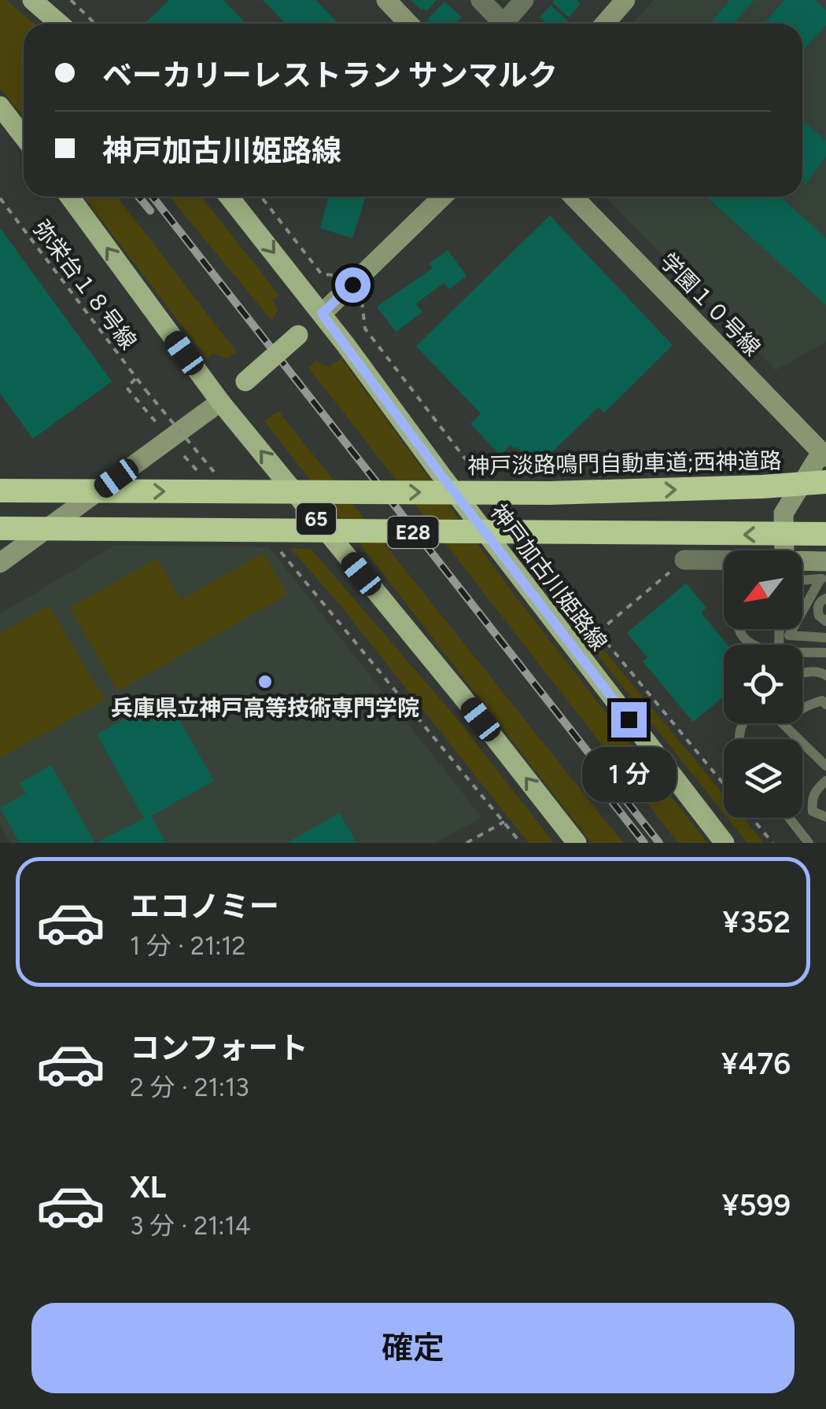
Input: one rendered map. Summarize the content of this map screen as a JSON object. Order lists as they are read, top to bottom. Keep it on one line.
{"streets":{"highway":["神戸淡路鳴門自動車道;西神道路","E28"],"main road":["65","神戸加古川姫路線"],"street":["学園１０号線"],"path":["弥栄台１８号線"]},"places":["兵庫県立神戸高等技術専門学院"],"north":"bottom left","page":{"banner":["ベーカリーレストラン サンマルク","神戸加古川姫路線"],"bubble":"1 分","list":[{"name":"エコノミー","note":"1 分 · 21:12","value":"¥352"},{"name":"コンフォート","note":"2 分 · 21:13","value":"¥476"},{"name":"XL","note":"3 分 · 21:14","value":"¥599"}],"buttons":"確定"}}
